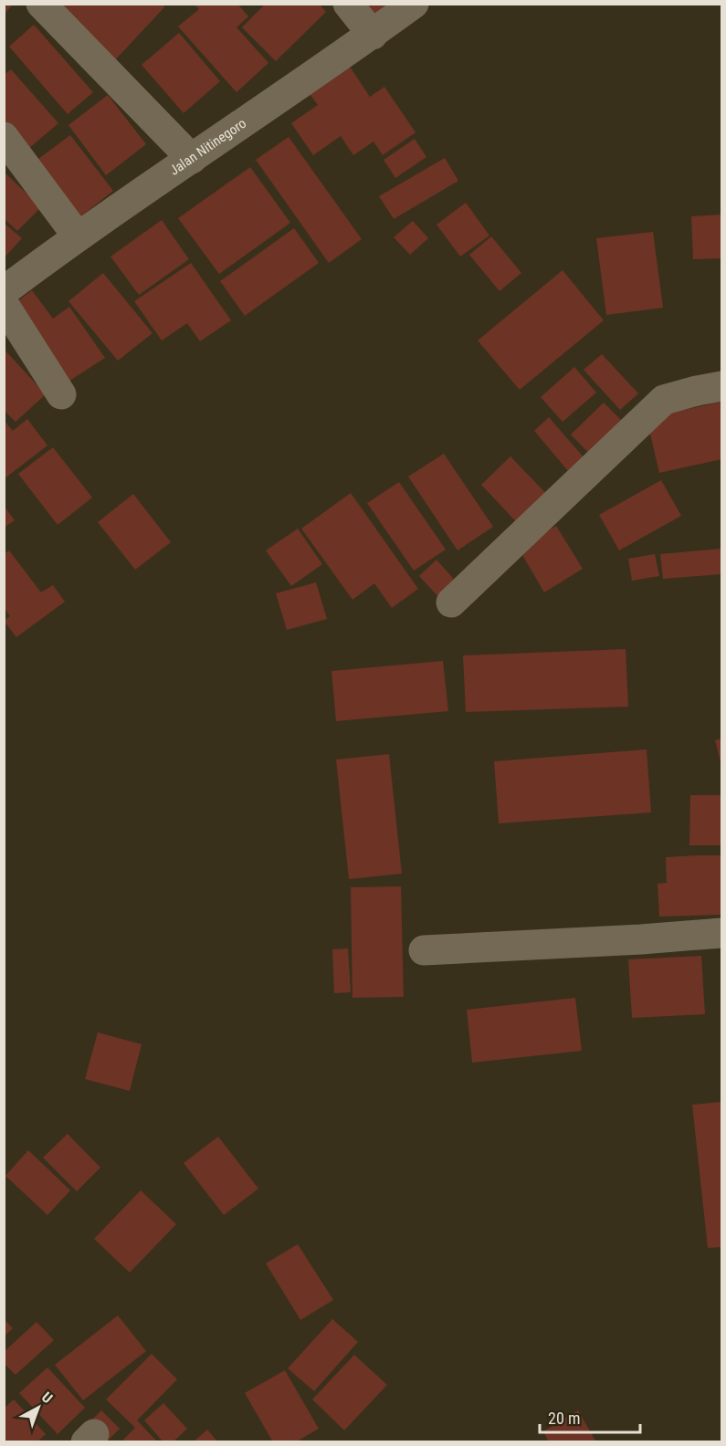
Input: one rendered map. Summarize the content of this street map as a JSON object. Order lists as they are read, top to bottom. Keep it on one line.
{"streets":{"street":["Jalan Nitinegoro"]},"scale_bar":"20 m","north":"top right"}
